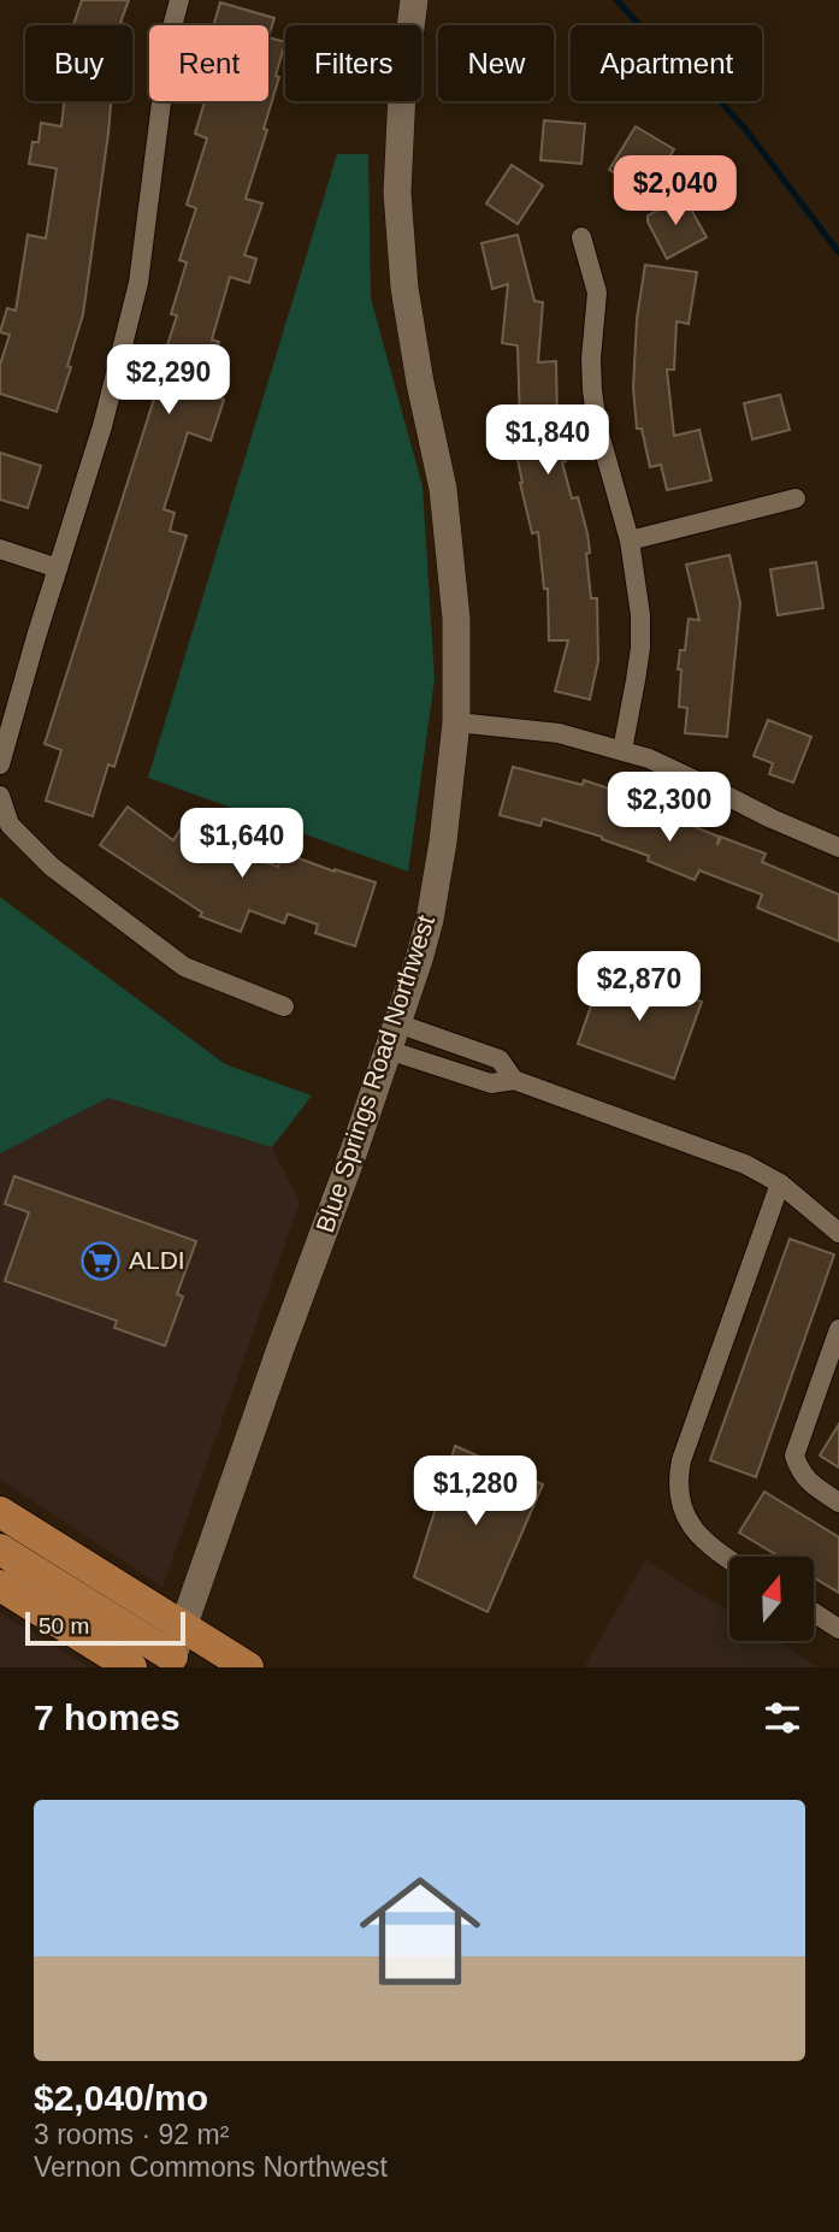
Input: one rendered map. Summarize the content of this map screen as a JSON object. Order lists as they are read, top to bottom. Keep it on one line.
{"streets":{"street":["Blue Springs Road Northwest"]},"places":{"supermarket":["ALDI"]},"scale_bar":"50 m","north":"top","page":{"chip":["Buy","Rent","Filters","New","Apartment"],"price":["$2,040","$2,290","$1,840","$2,300","$1,640","$2,870","$1,280"],"scale":"50 m","heading":"7 homes","list":[{"name":"$2,040/mo","note":"3 rooms · 92 m² · Vernon Commons Northwest"}]}}
